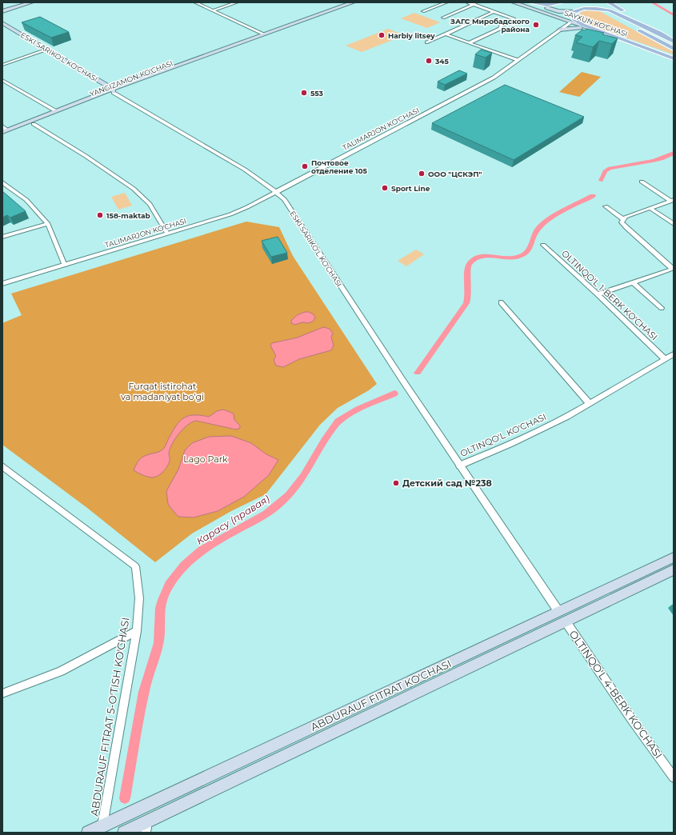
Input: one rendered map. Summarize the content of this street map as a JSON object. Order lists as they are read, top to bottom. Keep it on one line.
{"streets":{"main road":["SAYXUN KO'CHASI","ESKI SARIKO'L KO'CHASI","YANGIZAMON KO'CHASI","ABDURAUF FITRAT KO'CHASI"],"street":["TALIMARJON KO'CHASI","OLTINQO'L 1-BERK KO'CHASI","OLTINQO'L KO'CHASI","OLTINQO'L 4-BERK KO'CHASI","ABDURAUF FITRAT 5-O'TISH KO'CHASI"]},"crossings":[["SAYXUN KO'CHASI","TALIMARJON KO'CHASI"],["ESKI SARIKO'L KO'CHASI","YANGIZAMON KO'CHASI"],["ESKI SARIKO'L KO'CHASI","TALIMARJON KO'CHASI"],["ESKI SARIKO'L KO'CHASI","OLTINQO'L KO'CHASI"],["OLTINQO'L 1-BERK KO'CHASI","OLTINQO'L KO'CHASI"],["OLTINQO'L KO'CHASI","OLTINQO'L 4-BERK KO'CHASI"],["OLTINQO'L KO'CHASI","ABDURAUF FITRAT KO'CHASI"],["OLTINQO'L 4-BERK KO'CHASI","ABDURAUF FITRAT KO'CHASI"],["ABDURAUF FITRAT KO'CHASI","ABDURAUF FITRAT 5-O'TISH KO'CHASI"]],"water":["Карасу (правая)"],"parks":["Furqat istirohat va madaniyat bo'gi","Lago Park"],"places":["ЗАГС Миробадского района","Harbiy litsey","345","553","Почтовое отделение 105","ООО \"ЦСКЭП\"","Sport Line","158-maktab","Детский сад №238"]}
